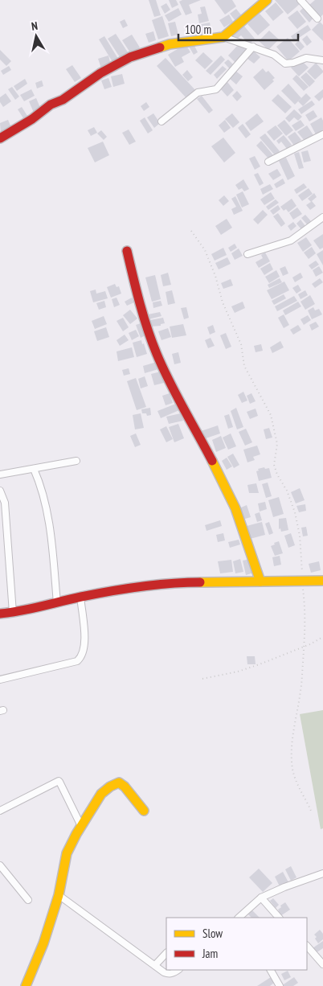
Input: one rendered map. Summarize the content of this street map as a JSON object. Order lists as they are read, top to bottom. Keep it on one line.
{"legend":["Slow","Jam"],"scale_bar":"100 m","north":"top"}
